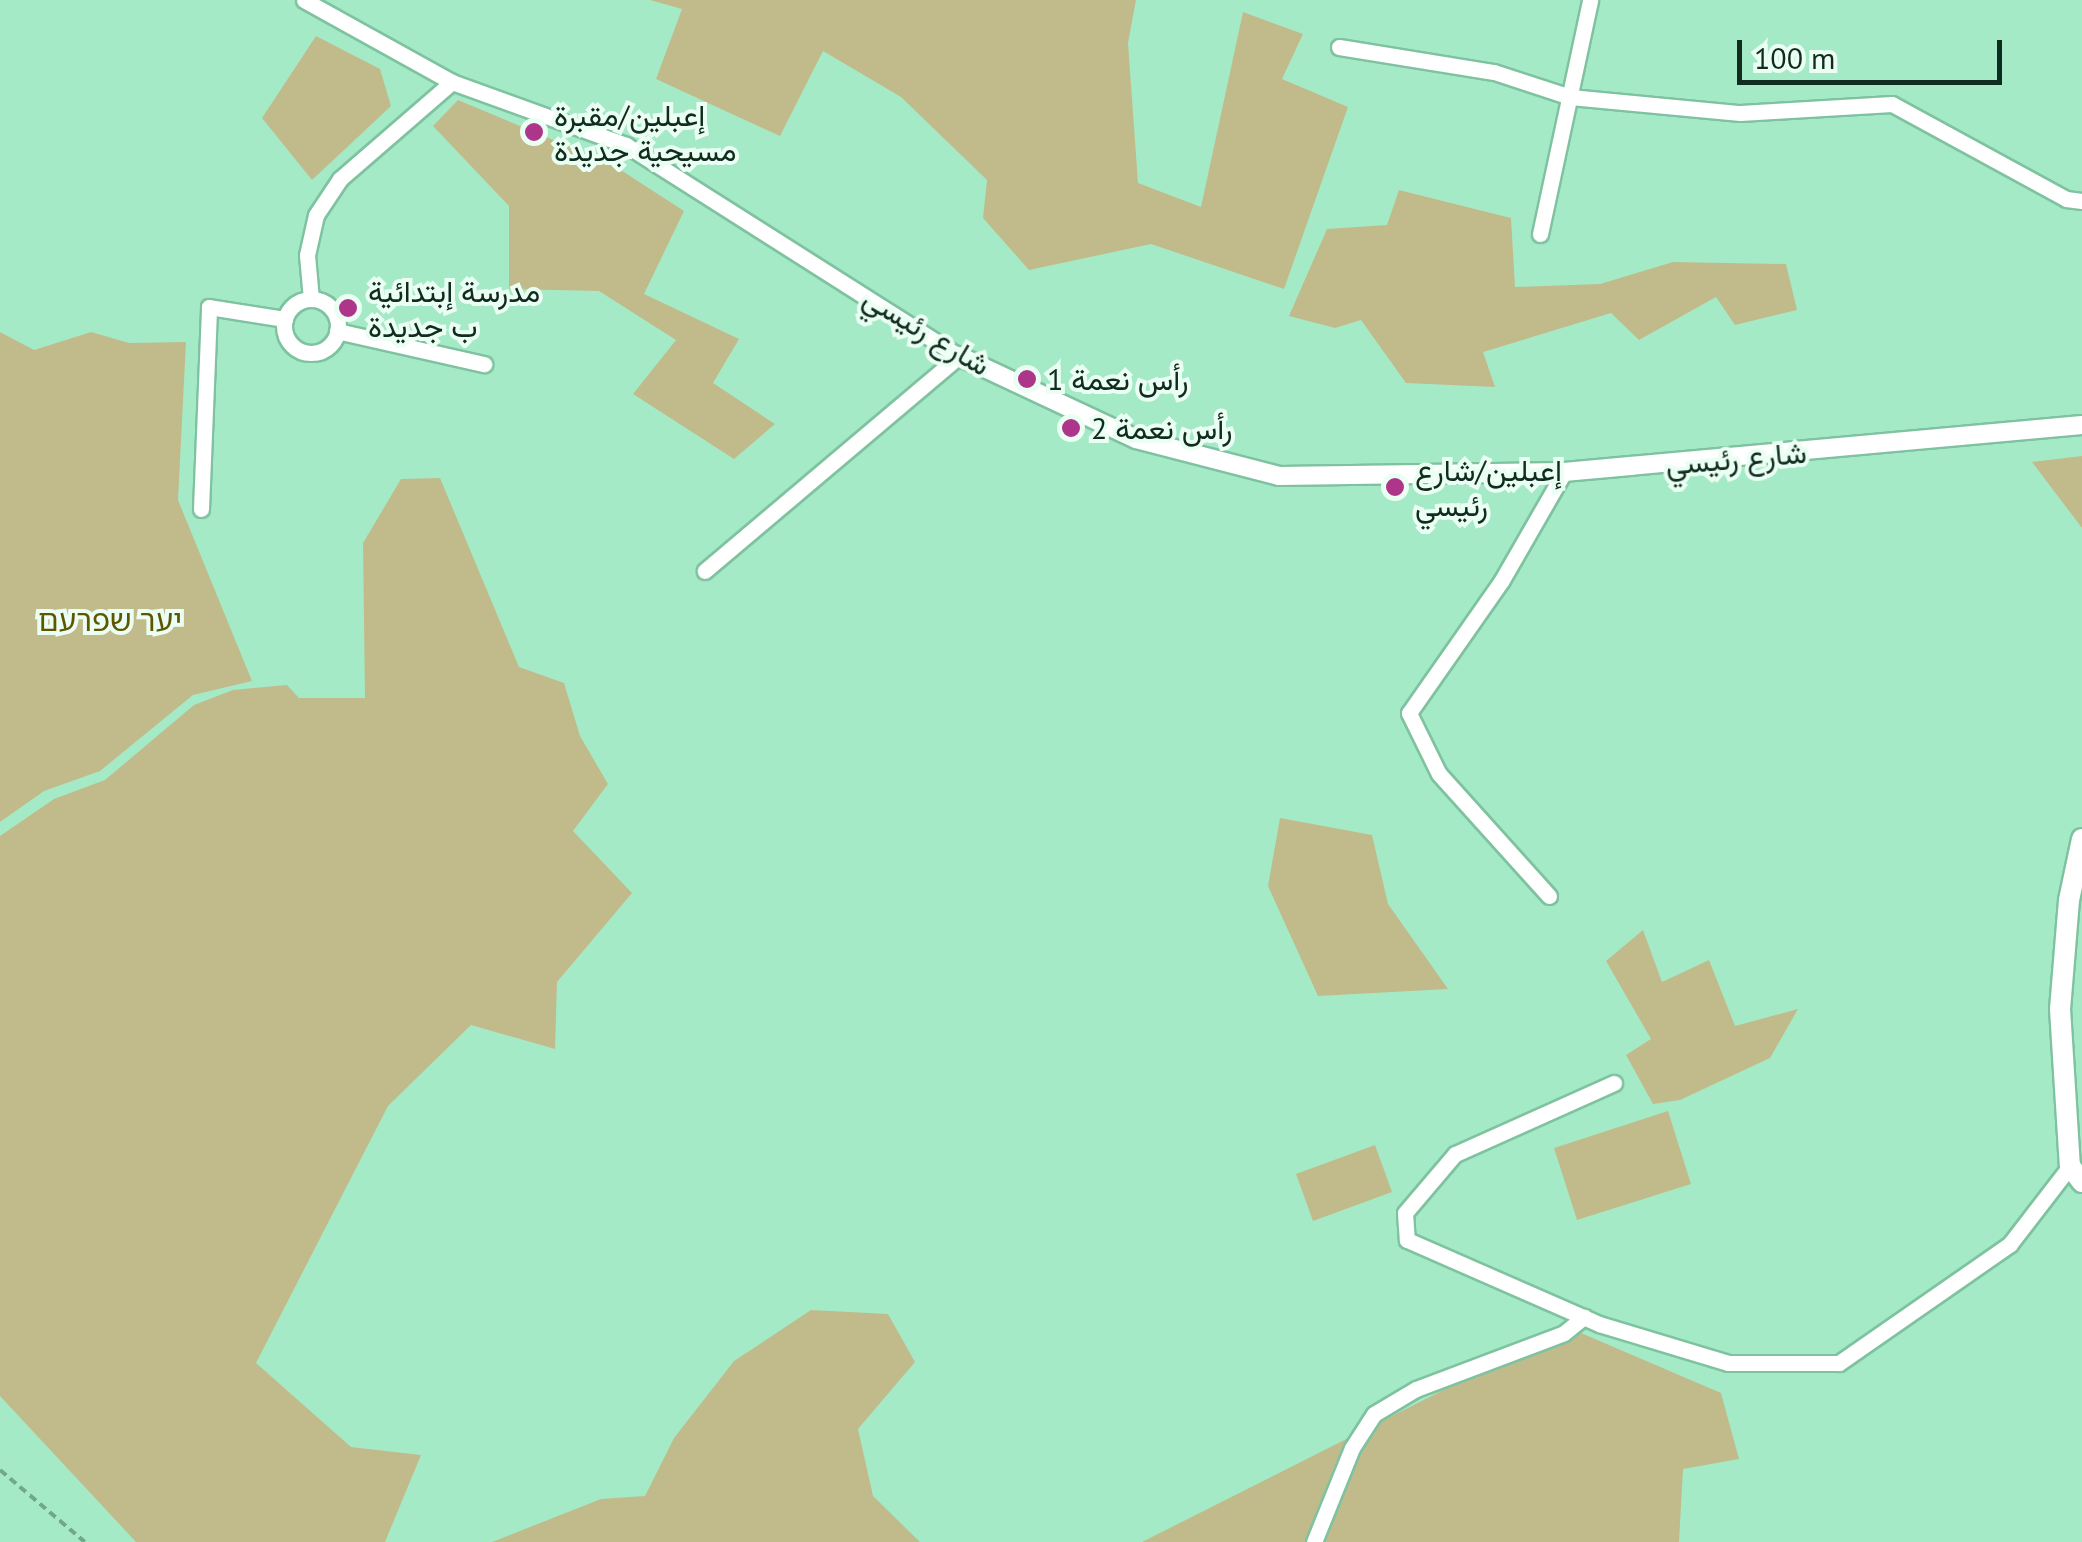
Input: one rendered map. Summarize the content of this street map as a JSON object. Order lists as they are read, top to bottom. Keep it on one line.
{"streets":{"street":["شارع رئيسي"]},"parks":["יער שפרעם"],"places":["إعبلين/مقبرة مسيحية جديدة","مدرسة إبتدائية ب جديدة","رأس نعمة 1","رأس نعمة 2","إعبلين/شارع رئيسي"],"scale_bar":"100 m"}
